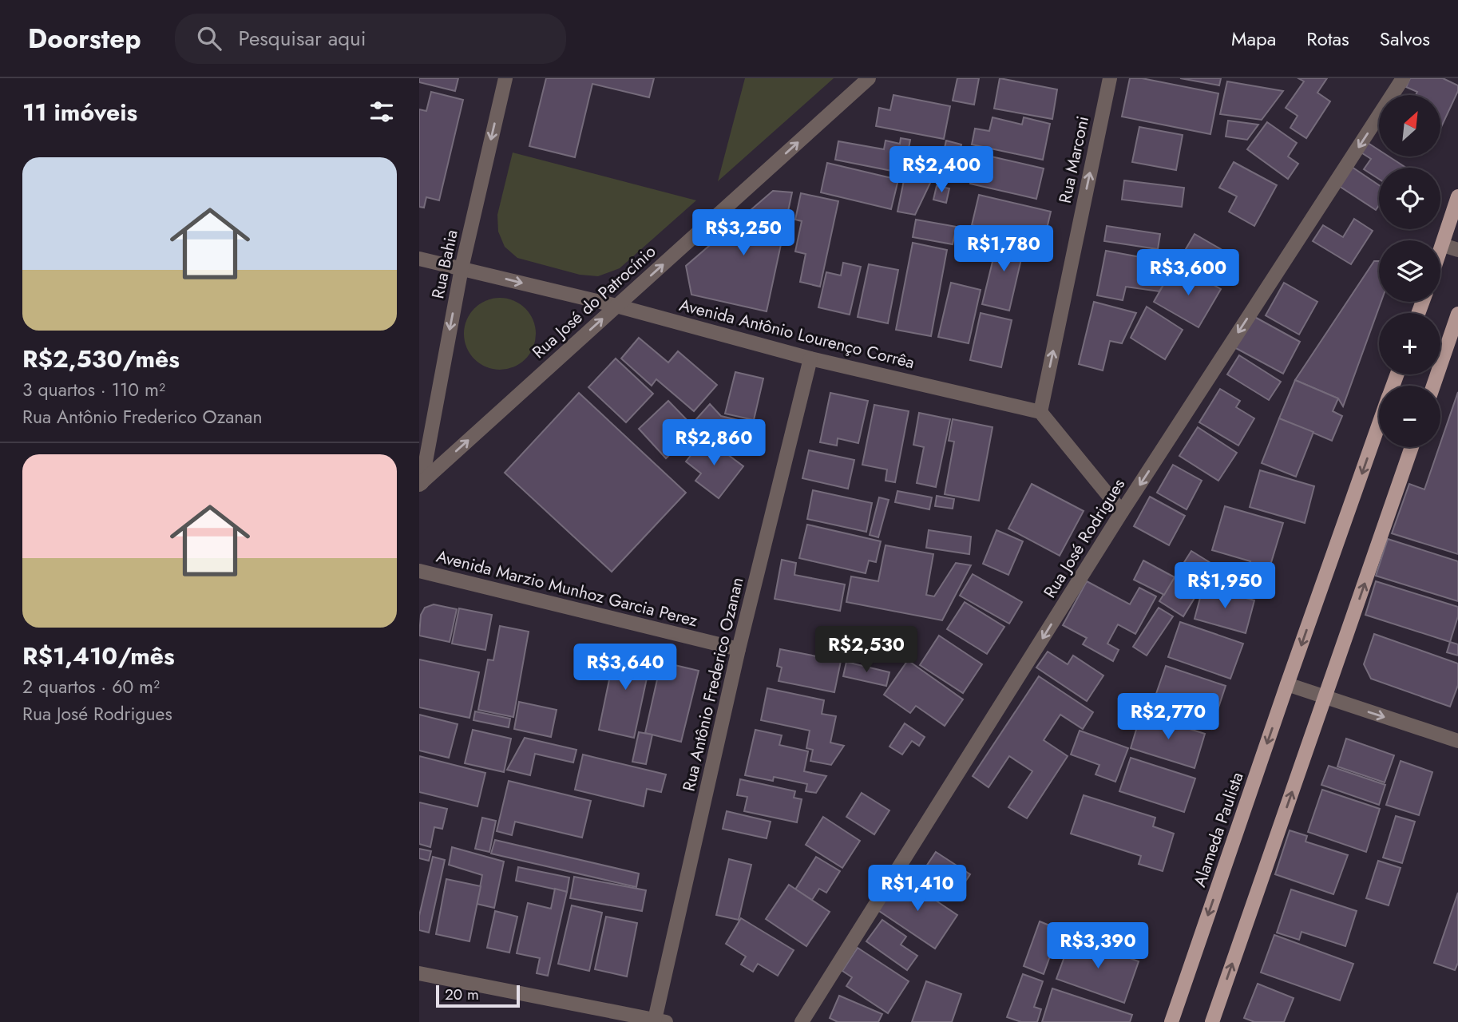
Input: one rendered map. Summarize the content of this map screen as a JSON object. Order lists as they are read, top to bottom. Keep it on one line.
{"streets":{"main road":["Alameda Paulista"],"street":["Rua Marconi","Rua Bahia","Rua José do Patrocínio","Avenida Antônio Lourenço Corrêa","Rua José Rodrigues","Avenida Marzio Munhoz Garcia Perez","Rua Antônio Frederico Ozanan"]},"crossings":[["Rua Marconi","Avenida Antônio Lourenço Corrêa"],["Rua Bahia","Rua José do Patrocínio"],["Rua Bahia","Avenida Antônio Lourenço Corrêa"],["Rua José do Patrocínio","Avenida Antônio Lourenço Corrêa"],["Avenida Antônio Lourenço Corrêa","Rua Antônio Frederico Ozanan"],["Avenida Marzio Munhoz Garcia Perez","Rua Antônio Frederico Ozanan"]],"one_way":["Rua Marconi","Rua Bahia","Rua José do Patrocínio","Rua José Rodrigues"],"scale_bar":"20 m","north":"top right","page":{"header":"Doorstep","search":"Pesquisar aqui","nav":["Mapa","Rotas","Salvos"],"heading":"11 imóveis","map_buttons":["+","−"],"list":[{"name":"R$2,530/mês","note":"3 quartos · 110 m² · Rua Antônio Frederico Ozanan"},{"name":"R$1,410/mês","note":"2 quartos · 60 m² · Rua José Rodrigues"}],"price":["R$2,400","R$3,250","R$1,780","R$3,600","R$2,860","R$1,950","R$2,530","R$3,640","R$2,770","R$1,410","R$3,390"],"scale":"20 m"}}
